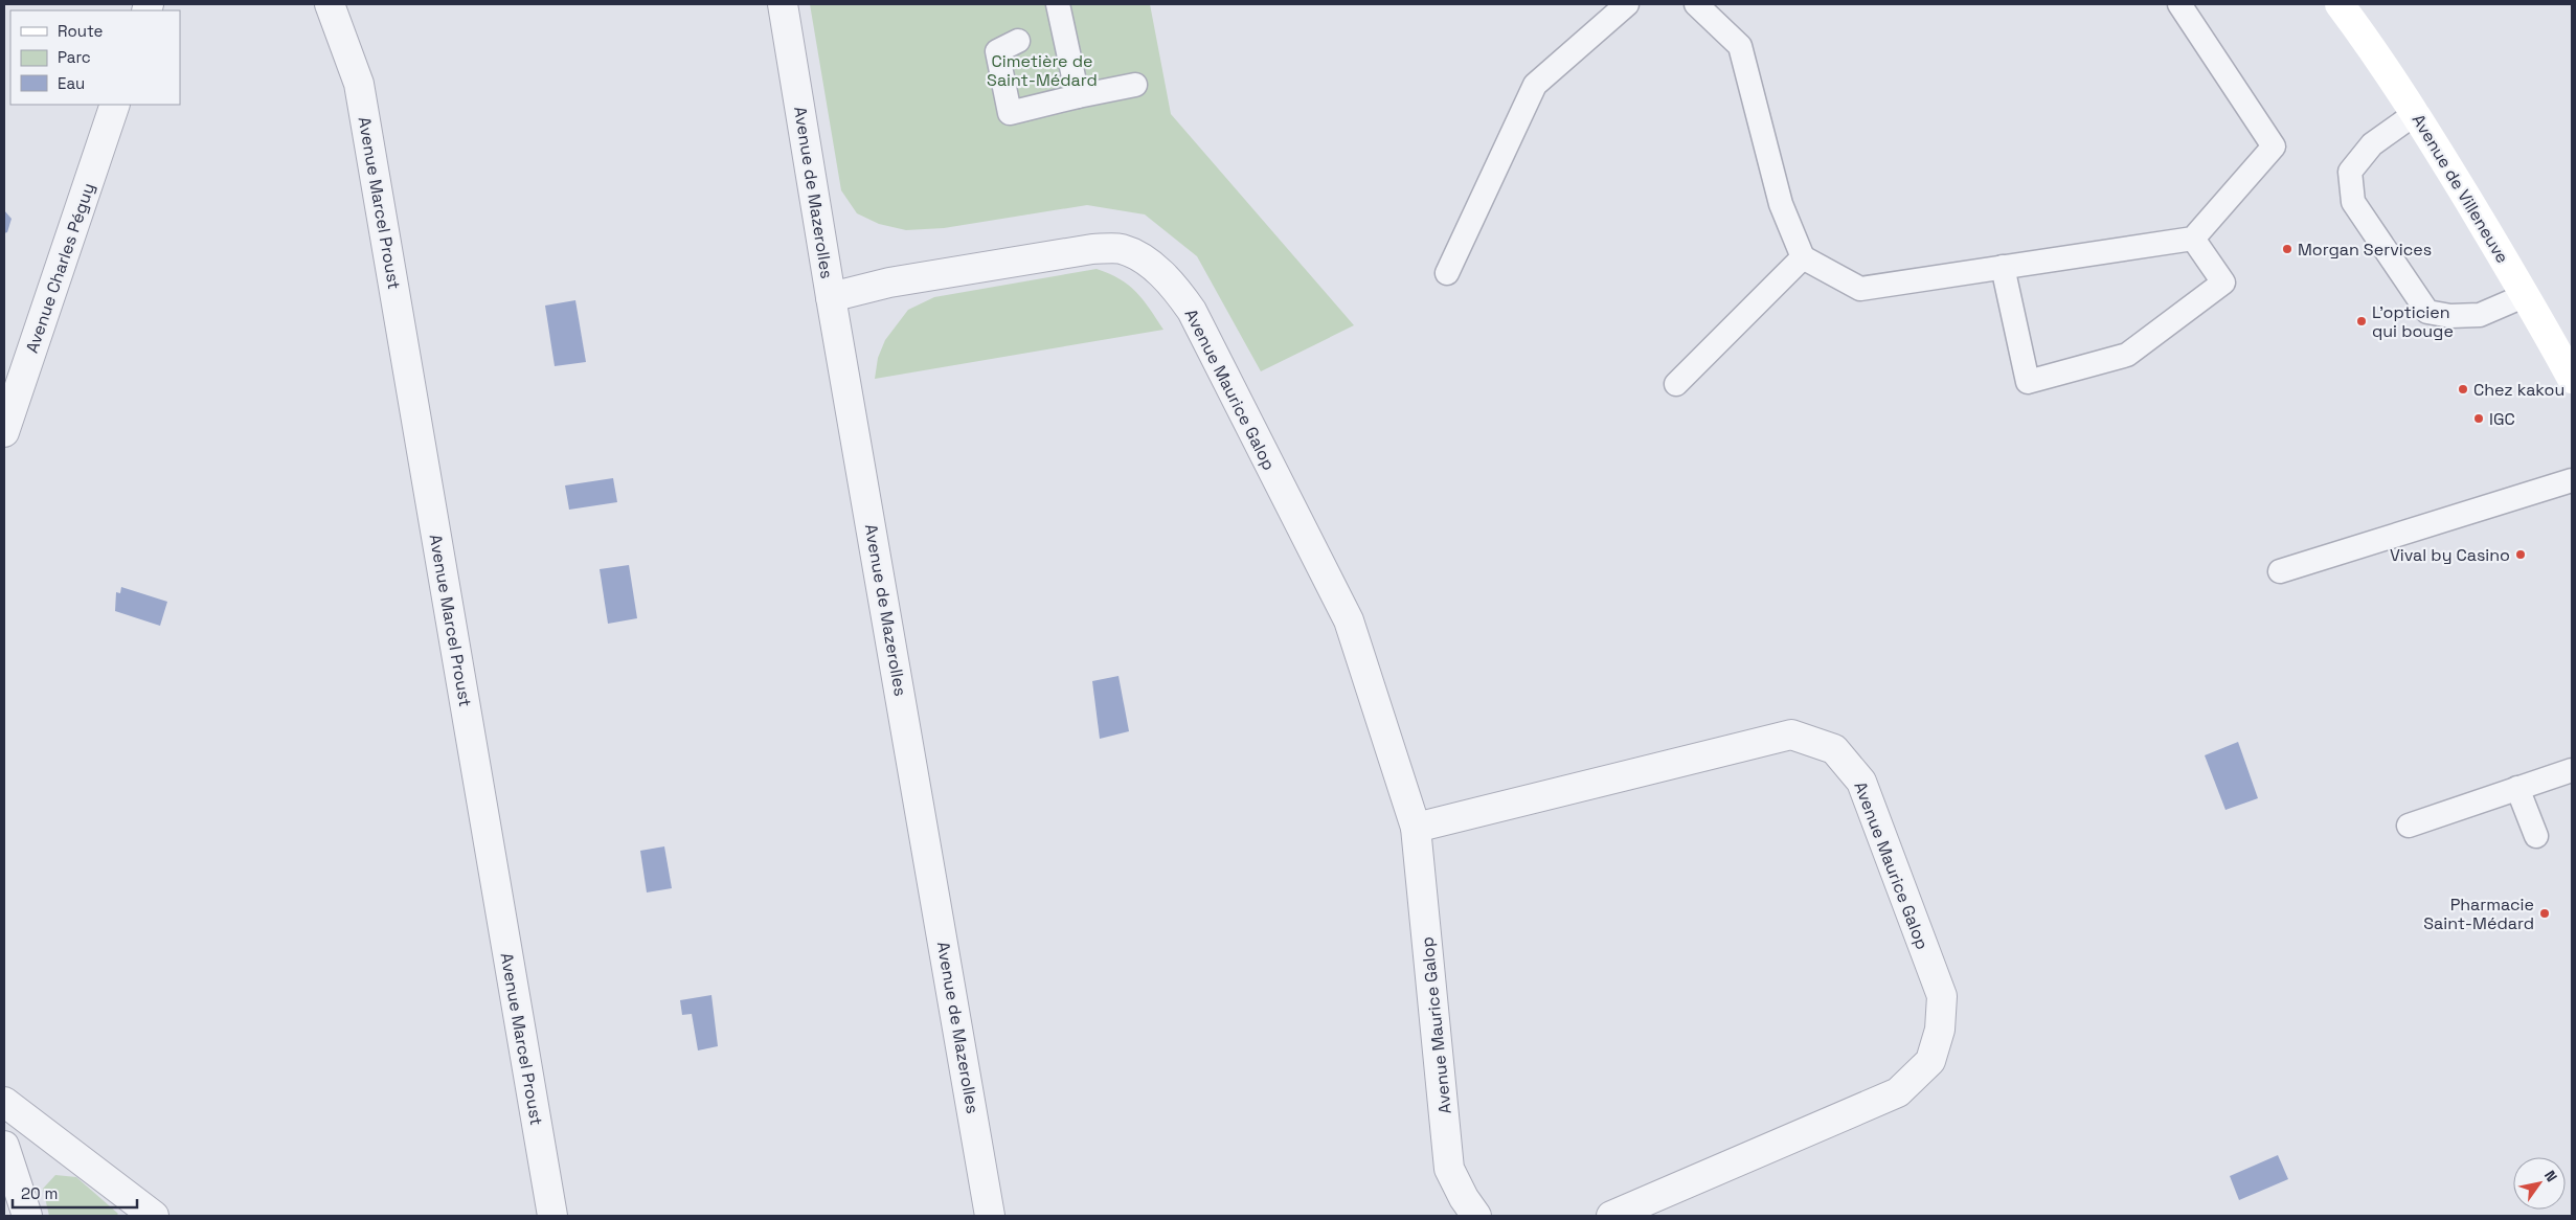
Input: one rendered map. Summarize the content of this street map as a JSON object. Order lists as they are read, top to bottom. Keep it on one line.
{"streets":{"main road":["Avenue de Villeneuve"],"street":["Avenue de Mazerolles","Avenue Marcel Proust","Avenue Charles Péguy","Avenue Maurice Galop"]},"crossings":[["Avenue de Mazerolles","Avenue Maurice Galop"]],"parks":["Cimetière de Saint-Médard"],"places":["Morgan Services","L'opticien qui bouge","Chez kakou","IGC","Vival by Casino","Pharmacie Saint-Médard"],"legend":["Route","Parc","Eau"],"scale_bar":"20 m","north":"top right"}
